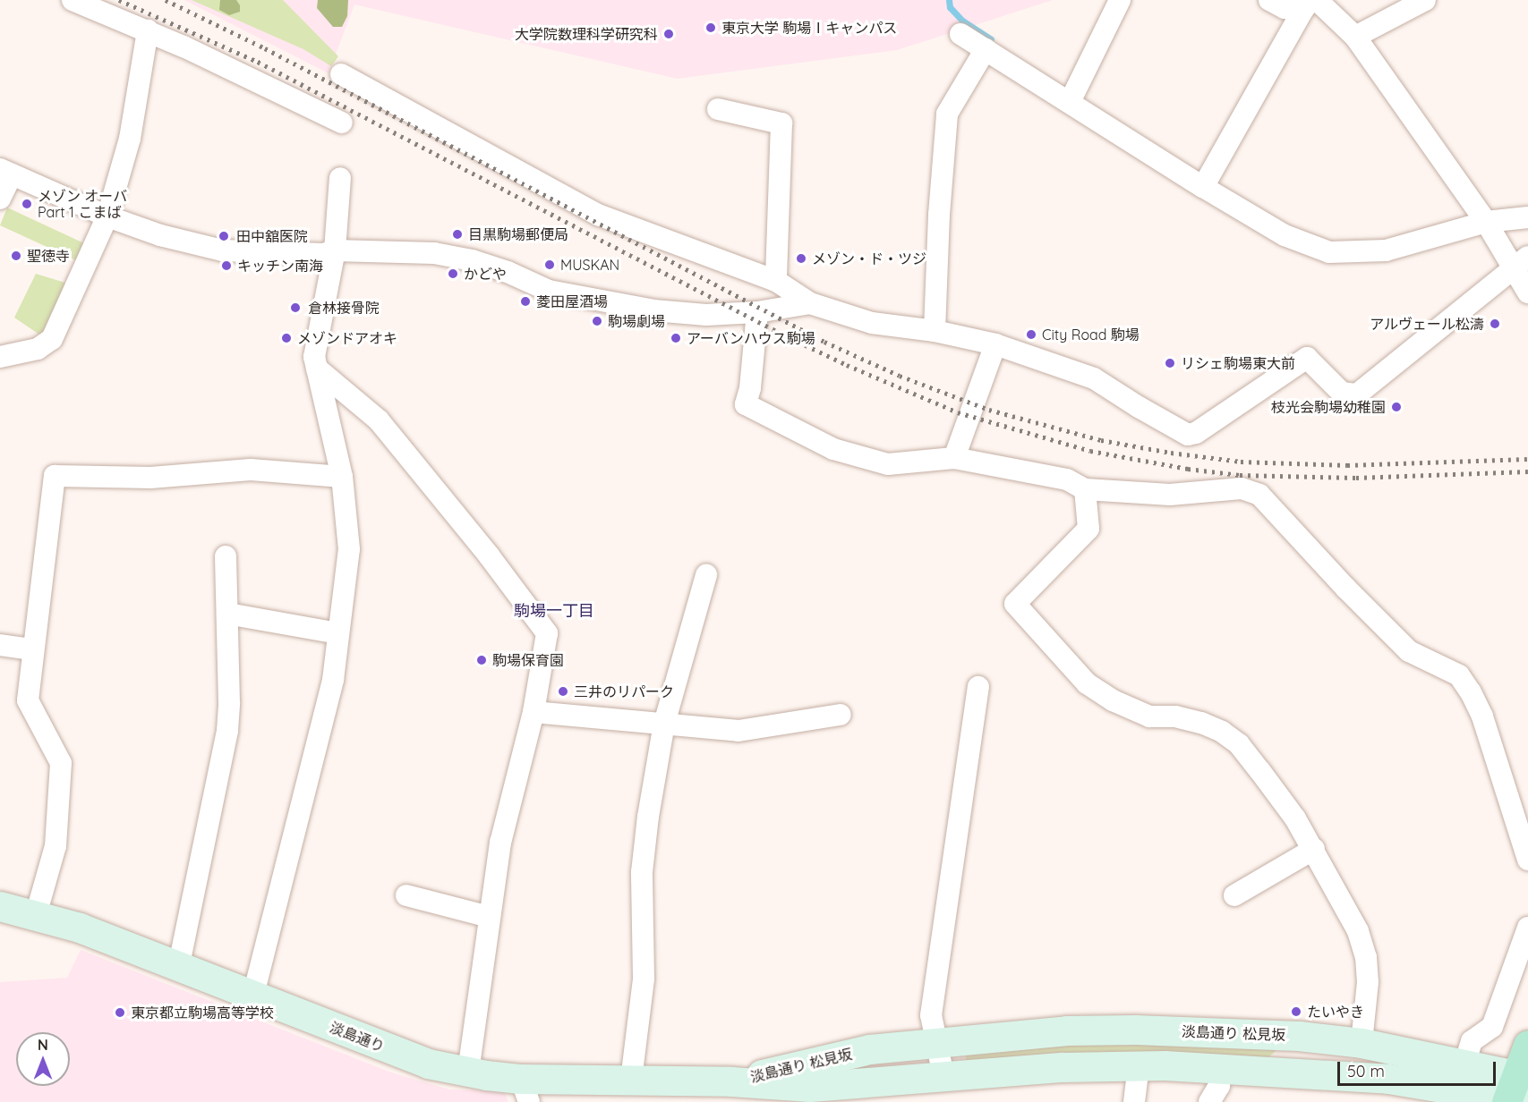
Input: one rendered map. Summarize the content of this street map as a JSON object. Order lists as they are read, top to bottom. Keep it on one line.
{"streets":{"main road":["淡島通り 松見坂","淡島通り"]},"crossings":[["淡島通り 松見坂","淡島通り"]],"districts":["駒場一丁目"],"places":["東京大学 駒場Ⅰキャンパス","大学院数理科学研究科","メゾン オーバ Part 1 こまば","目黒駒場郵便局","田中舘医院","聖徳寺","メゾン・ド・ツジ","MUSKAN","キッチン南海","かどや","菱田屋酒場","倉林接骨院","駒場劇場","アルヴェール松濤","City Road 駒場","メゾンドアオキ","アーバンハウス駒場","リシェ駒場東大前","枝光会駒場幼稚園","駒場保育園","三井のリパーク","たいやき","東京都立駒場高等学校"],"scale_bar":"50 m","north":"top"}
